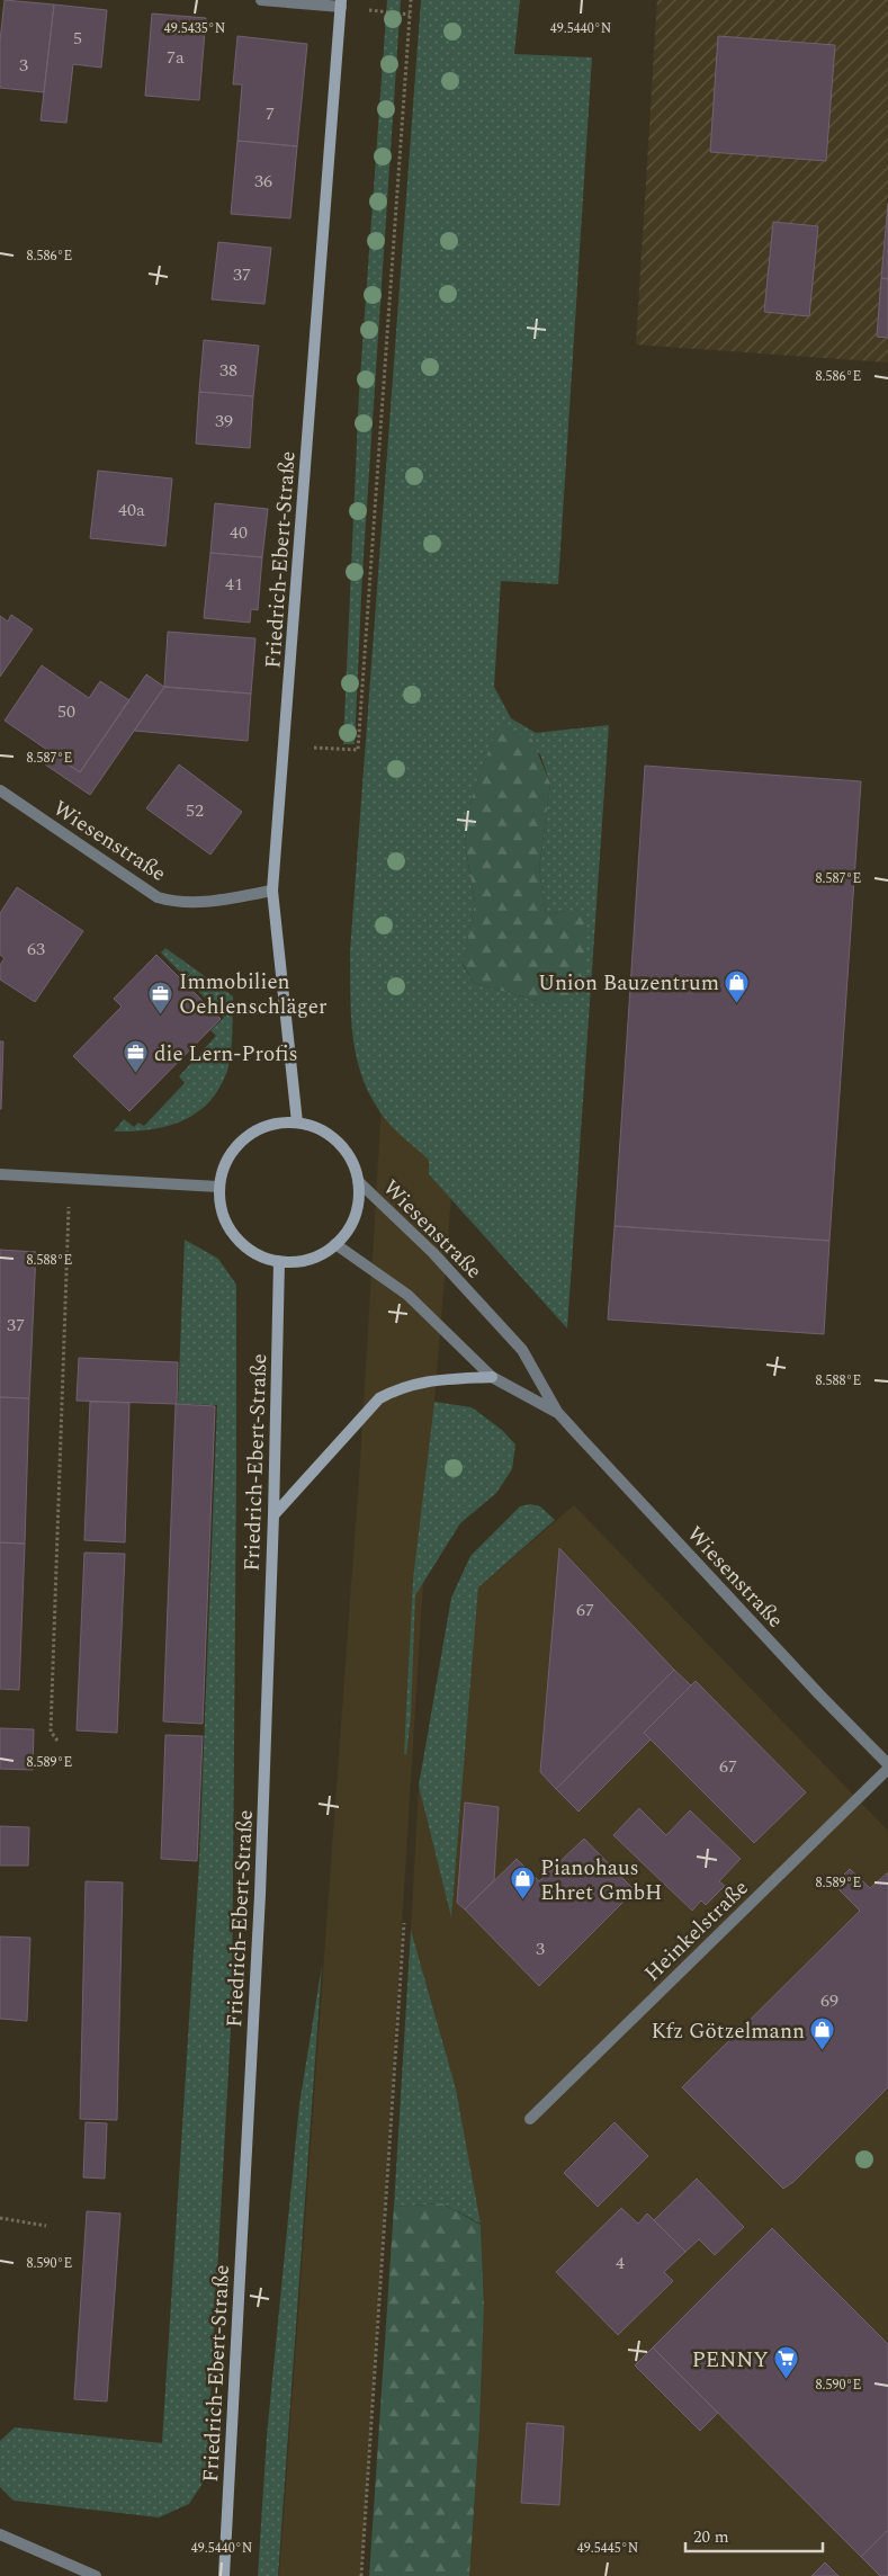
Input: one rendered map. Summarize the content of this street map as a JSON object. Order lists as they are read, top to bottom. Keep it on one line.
{"streets":{"street":["Friedrich-Ebert-Straße","Wiesenstraße","Heinkelstraße"]},"crossings":[["Friedrich-Ebert-Straße","Wiesenstraße"],["Wiesenstraße","Heinkelstraße"]],"places":{"shop":["Union Bauzentrum","Pianohaus Ehret GmbH","Kfz Götzelmann"],"office":["Immobilien Oehlenschläger","die Lern-Profis"],"supermarket":["PENNY"]},"house_numbers":["5","7a","3","7","36","37","38","39","40a","40","41","50","52","63","37","67","67","3","69","4"],"scale_bar":"20 m","coordinates":["49.5435°N","49.5440°N","8.586°E","8.587°E","8.588°E","8.589°E","8.590°E","49.5445°N"]}
